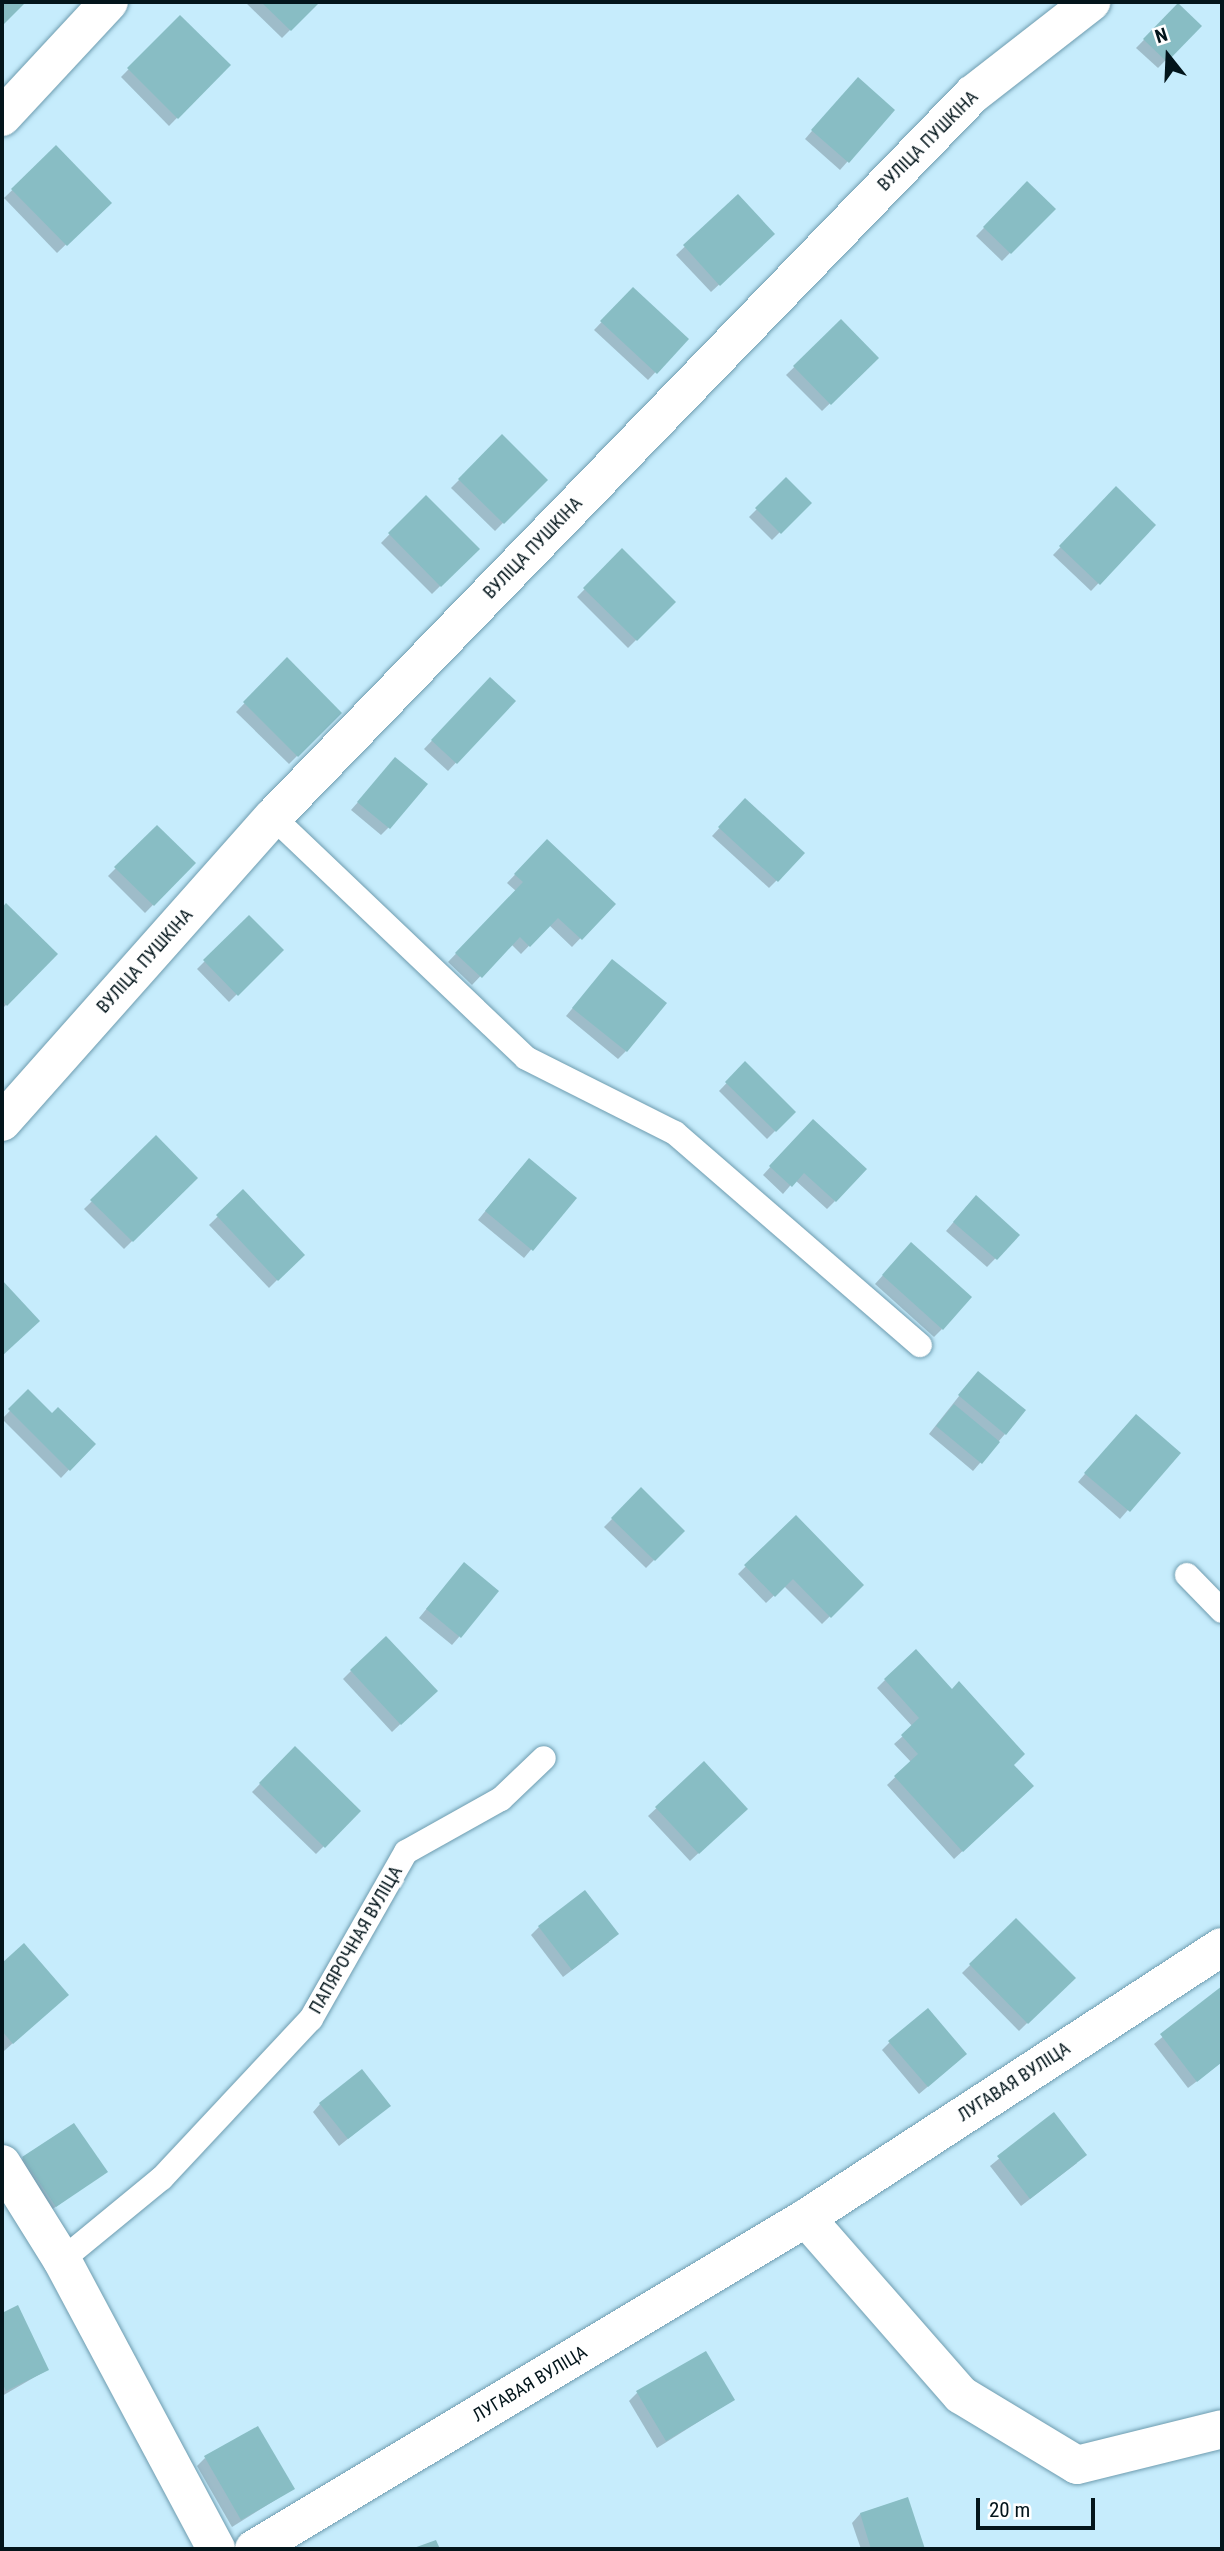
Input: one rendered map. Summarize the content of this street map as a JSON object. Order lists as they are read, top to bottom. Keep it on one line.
{"streets":{"street":["ВУЛІЦА ПУШКІНА","ЛУГАВАЯ ВУЛІЦА"],"lane":["ПАПЯРОЧНАЯ ВУЛІЦА"]},"scale_bar":"20 m","north":"top"}
